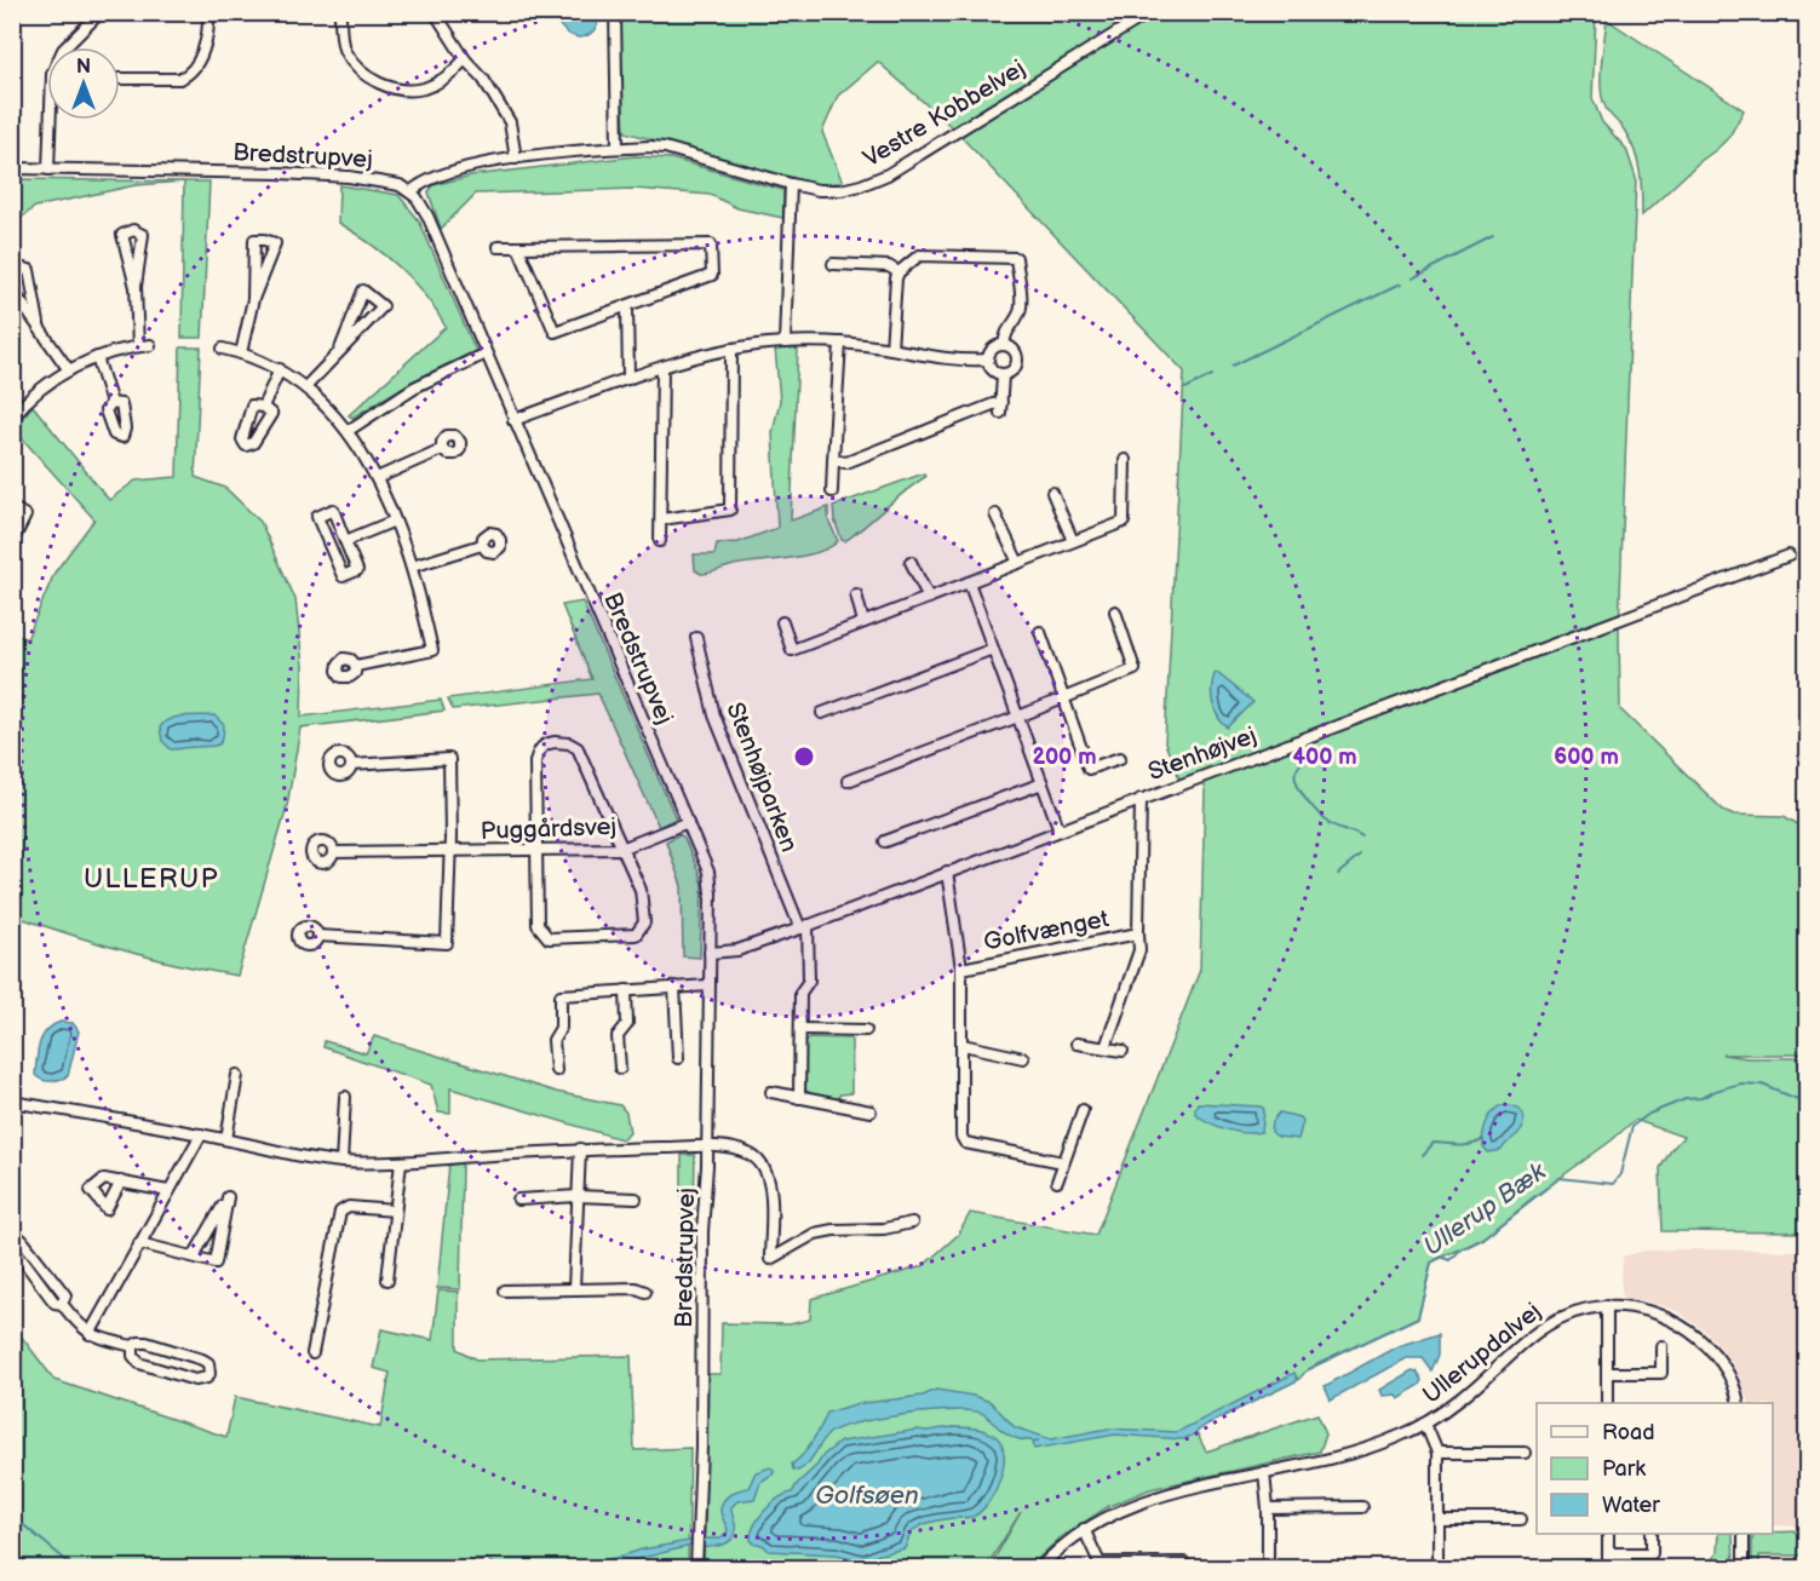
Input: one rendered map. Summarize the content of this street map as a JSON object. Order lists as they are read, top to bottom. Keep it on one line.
{"streets":{"street":["Vestre Kobbelvej","Bredstrupvej","Stenhøjvej","Stenhøjparken","Puggårdsvej","Golfvænget","Ullerupdalvej"]},"crossings":[["Vestre Kobbelvej","Bredstrupvej"],["Bredstrupvej","Stenhøjvej"],["Bredstrupvej","Puggårdsvej"],["Stenhøjvej","Stenhøjparken"],["Stenhøjvej","Golfvænget"]],"districts":["ULLERUP"],"water":["Ullerup Bæk","Golfsøen"],"legend":["Road","Park","Water"],"north":"top","rings":["200 m","400 m","600 m"]}
